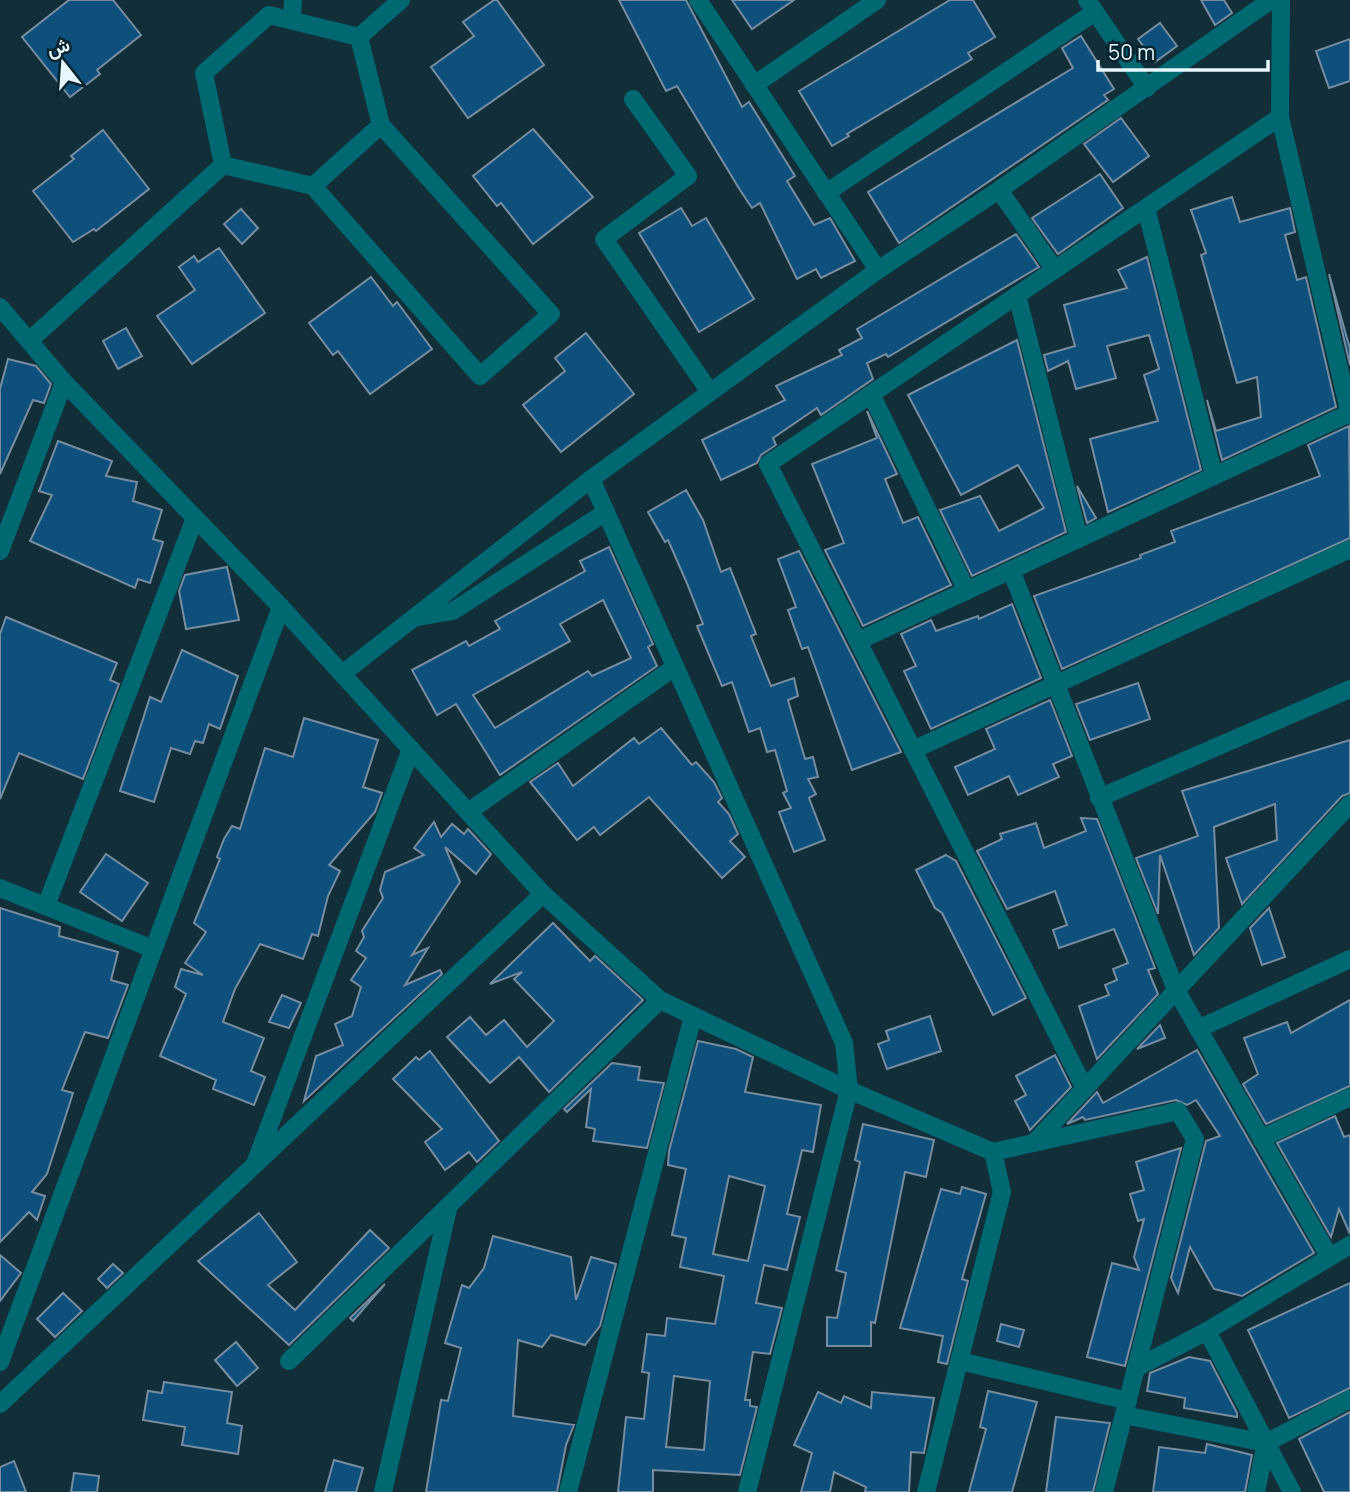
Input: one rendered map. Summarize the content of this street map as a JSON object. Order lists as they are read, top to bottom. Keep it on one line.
{"scale_bar":"50 m","north":"top"}
